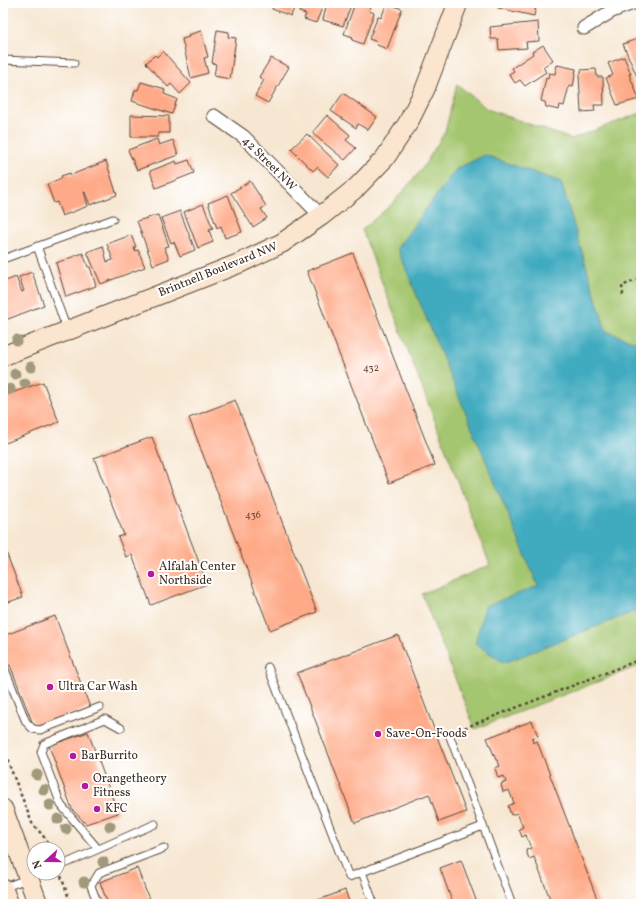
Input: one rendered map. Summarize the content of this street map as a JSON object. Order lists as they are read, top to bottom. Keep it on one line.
{"streets":{"street":["42 Street NW","Brintnell Boulevard NW"]},"crossings":[["42 Street NW","Brintnell Boulevard NW"]],"places":["Alfalah Center Northside","Ultra Car Wash","Save-On-Foods","BarBurrito","Orangetheory Fitness","KFC"],"house_numbers":["432","436"],"north":"left"}
